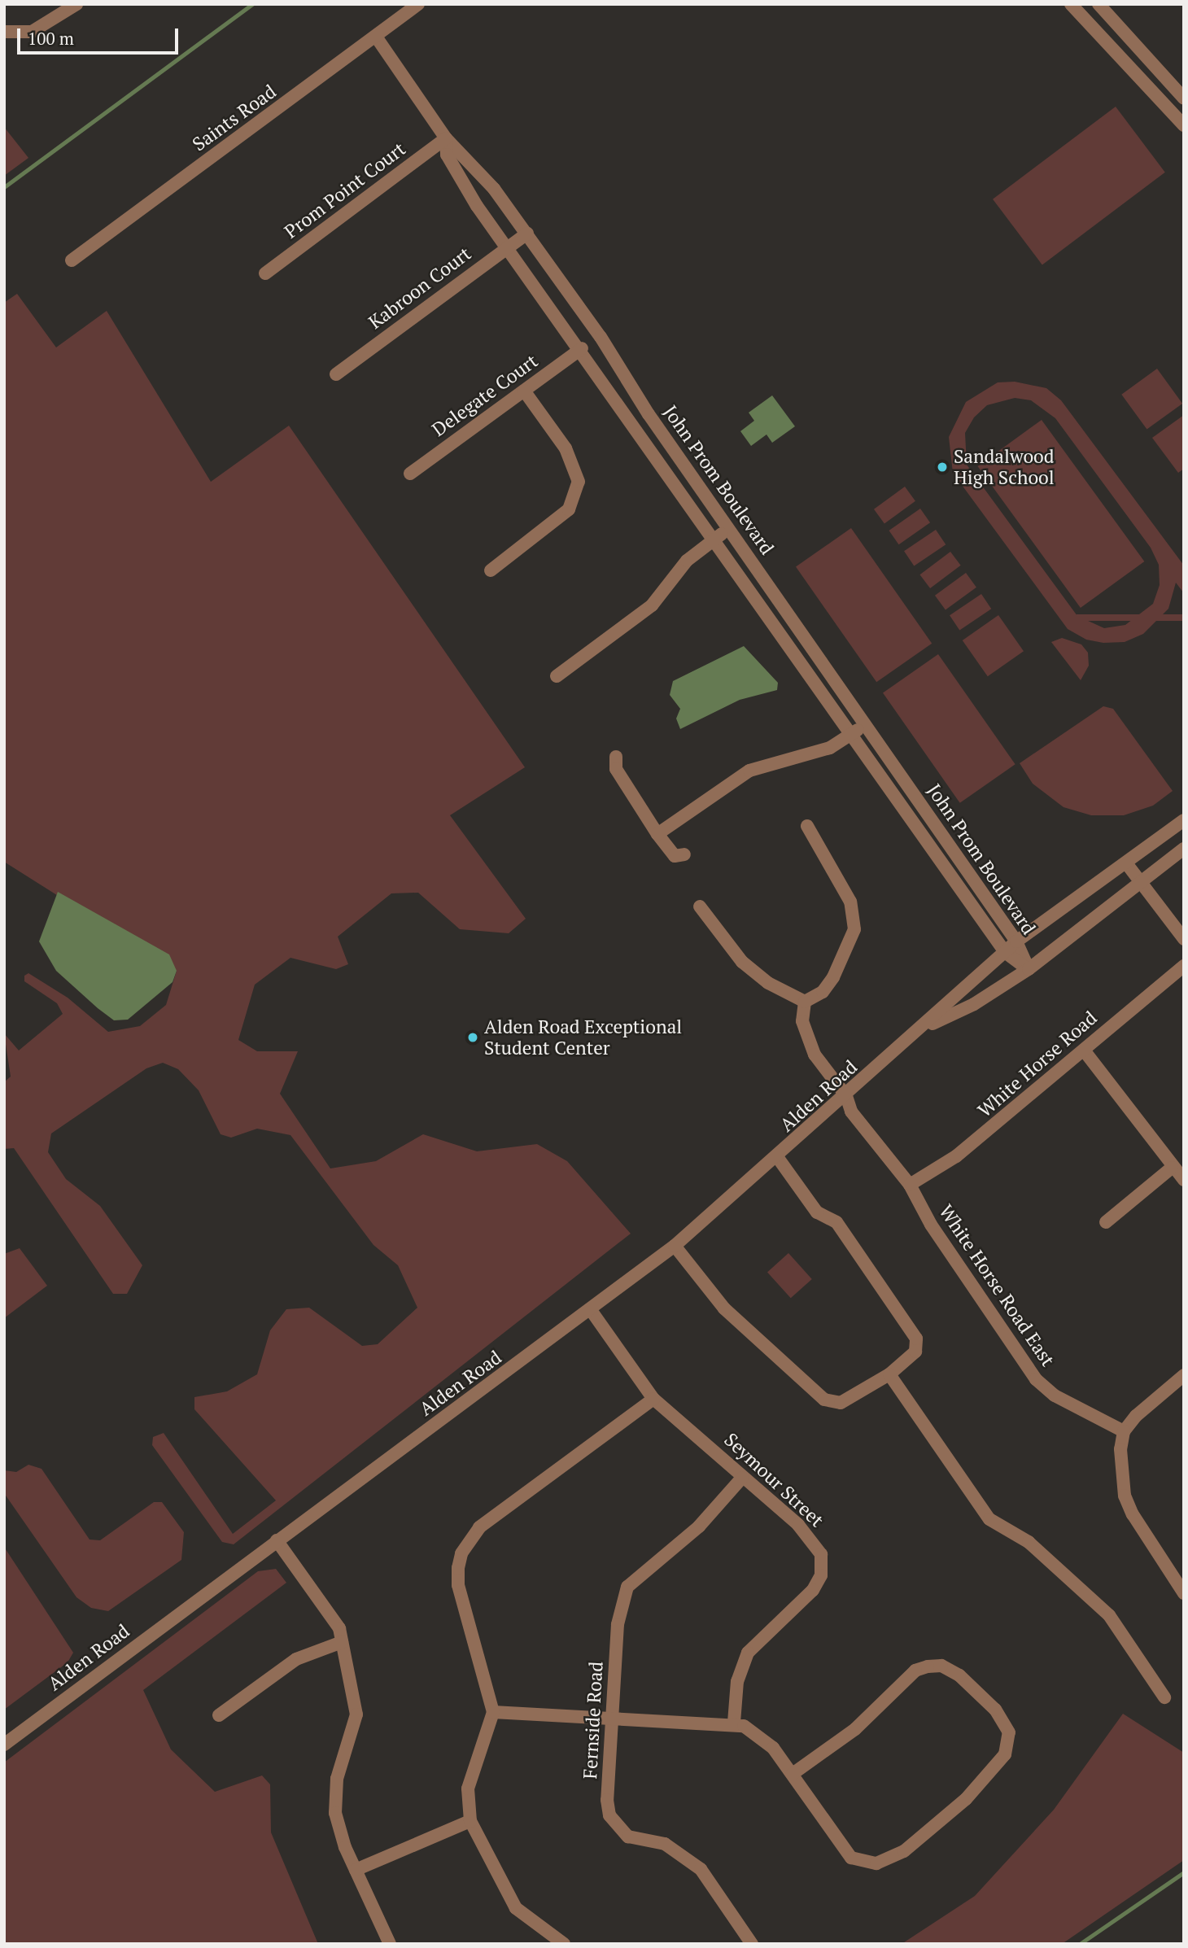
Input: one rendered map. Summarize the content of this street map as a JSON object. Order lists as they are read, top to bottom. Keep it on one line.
{"streets":{"street":["Saints Road","Prom Point Court","Kabroon Court","Delegate Court","John Prom Boulevard","White Horse Road","Alden Road","White Horse Road East","Seymour Street","Fernside Road"]},"crossings":[["Saints Road","John Prom Boulevard"],["Prom Point Court","John Prom Boulevard"],["Kabroon Court","John Prom Boulevard"],["Delegate Court","John Prom Boulevard"],["John Prom Boulevard","Alden Road"],["White Horse Road","White Horse Road East"],["Alden Road","White Horse Road East"],["Alden Road","Seymour Street"],["Seymour Street","Fernside Road"]],"places":["Sandalwood High School","Alden Road Exceptional Student Center"],"scale_bar":"100 m"}
